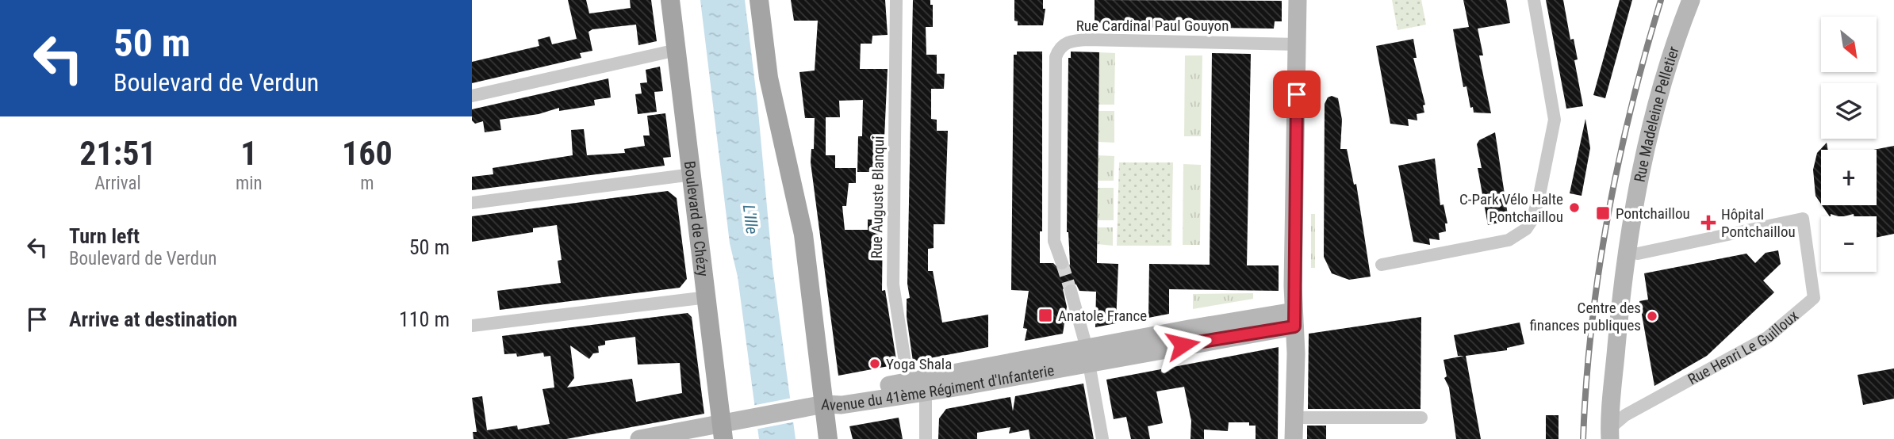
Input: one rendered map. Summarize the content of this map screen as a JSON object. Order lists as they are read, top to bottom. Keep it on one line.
{"streets":{"main road":["Boulevard de Chézy"],"street":["Rue Cardinal Paul Gouyon","Rue Madeleine Pelletier","Rue Auguste Blanqui","Rue Henri Le Guilloux","Avenue du 41ème Régiment d'Infanterie"]},"crossings":[["Rue Madeleine Pelletier","Rue Henri Le Guilloux"],["Rue Auguste Blanqui","Avenue du 41ème Régiment d'Infanterie"],["Boulevard de Chézy","Avenue du 41ème Régiment d'Infanterie"]],"water":["L'Ille"],"places":{"other":["C-Park Vélo Halte Pontchaillou","Centre des finances publiques","Yoga Shala"],"transit":["Pontchaillou","Anatole France"],"health":["Hôpital Pontchaillou"]},"north":"bottom right","page":{"turn":["50 m","Boulevard de Verdun"],"map_buttons":["+","−"],"eta":["21:51","Arrival","1","min","160","m"],"list":[{"name":"Turn left","note":"Boulevard de Verdun","value":"50 m"},{"name":"Arrive at destination","value":"110 m"}]}}
